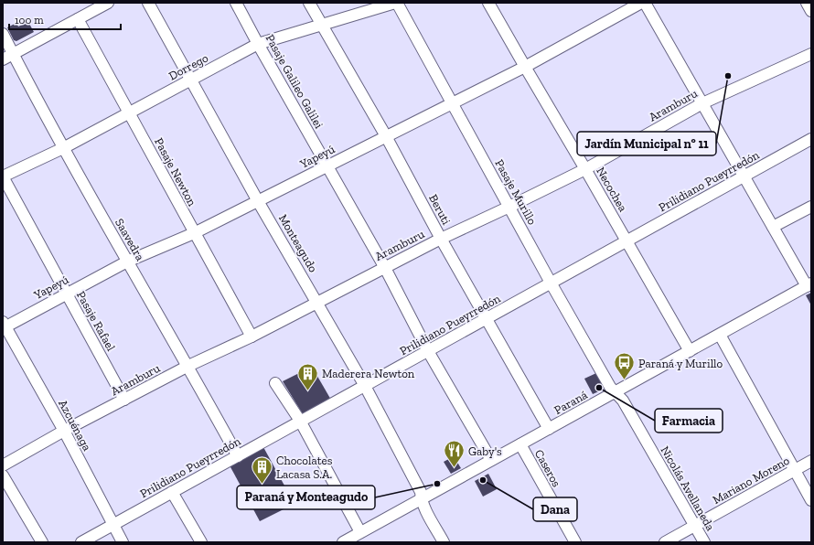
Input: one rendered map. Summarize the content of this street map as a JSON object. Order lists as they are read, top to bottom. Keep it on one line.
{"streets":{"street":["Dorrego","Pasaje Galileo Galilei","Aramburu","Yapeyú","Pasaje Newton","Prilidiano Pueyrredón","Necochea","Pasaje Murillo","Beruti","Saavedra","Monteagudo","Pasaje Rafael","Paraná","Azcuénaga","Caseros","Mariano Moreno","Nicolás Avellaneda"]},"crossings":[["Dorrego","Pasaje Galileo Galilei"],["Dorrego","Pasaje Newton"],["Dorrego","Pasaje Murillo"],["Dorrego","Beruti"],["Dorrego","Saavedra"],["Dorrego","Monteagudo"],["Dorrego","Pasaje Rafael"],["Pasaje Galileo Galilei","Aramburu"],["Pasaje Galileo Galilei","Yapeyú"],["Pasaje Galileo Galilei","Prilidiano Pueyrredón"],["Pasaje Galileo Galilei","Paraná"],["Aramburu","Pasaje Newton"],["Aramburu","Necochea"],["Aramburu","Pasaje Murillo"],["Aramburu","Beruti"],["Aramburu","Saavedra"],["Aramburu","Monteagudo"],["Aramburu","Pasaje Rafael"],["Aramburu","Azcuénaga"],["Yapeyú","Pasaje Newton"],["Yapeyú","Necochea"],["Yapeyú","Pasaje Murillo"],["Yapeyú","Beruti"],["Yapeyú","Saavedra"],["Yapeyú","Monteagudo"],["Yapeyú","Pasaje Rafael"],["Yapeyú","Azcuénaga"],["Prilidiano Pueyrredón","Necochea"],["Prilidiano Pueyrredón","Pasaje Murillo"],["Prilidiano Pueyrredón","Beruti"],["Prilidiano Pueyrredón","Saavedra"],["Prilidiano Pueyrredón","Monteagudo"],["Prilidiano Pueyrredón","Azcuénaga"],["Necochea","Paraná"],["Pasaje Murillo","Paraná"],["Pasaje Murillo","Nicolás Avellaneda"],["Beruti","Paraná"],["Monteagudo","Paraná"],["Paraná","Caseros"],["Paraná","Nicolás Avellaneda"],["Mariano Moreno","Nicolás Avellaneda"]],"places":{"other":["Jardín Municipal nº 11","Farmacia","Dana","Paraná y Monteagudo"],"bus stop":["Paraná y Murillo"],"building":["Maderera Newton","Chocolates Lacasa S.A."],"restaurant":["Gaby's"]},"scale_bar":"100 m"}
